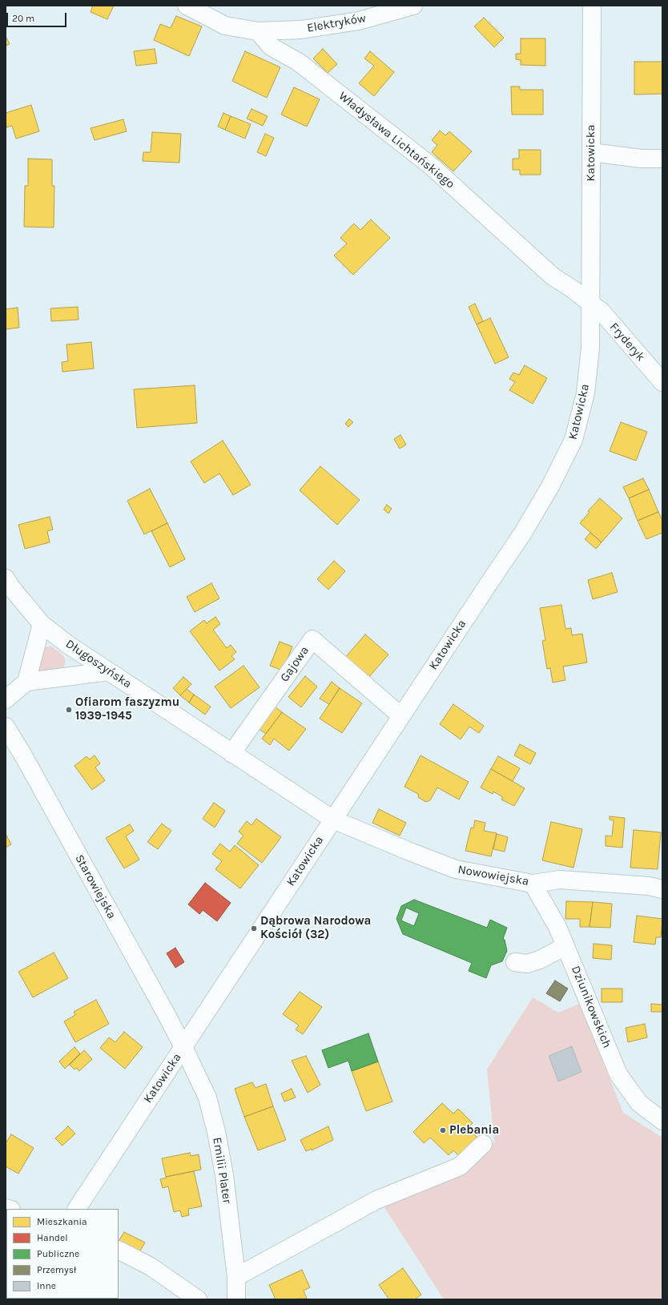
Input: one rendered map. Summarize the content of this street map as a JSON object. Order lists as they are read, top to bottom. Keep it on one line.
{"streets":{"street":["Elektryków","Władysława Lichtańskiego","Katowicka","Fryderyk","Długoszyńska","Gajowa","Nowowiejska","Starowiejska","Dziunikowskich","Emilii Plater"]},"crossings":[["Elektryków","Władysława Lichtańskiego"],["Władysława Lichtańskiego","Katowicka"],["Władysława Lichtańskiego","Fryderyk"],["Katowicka","Fryderyk"],["Katowicka","Długoszyńska"],["Katowicka","Gajowa"],["Katowicka","Nowowiejska"],["Katowicka","Starowiejska"],["Katowicka","Emilii Plater"],["Długoszyńska","Gajowa"],["Długoszyńska","Nowowiejska"],["Nowowiejska","Dziunikowskich"],["Starowiejska","Emilii Plater"]],"places":["Ofiarom faszyzmu 1939-1945","Dąbrowa Narodowa Kościół (32)","Plebania"],"legend":["Mieszkania","Handel","Publiczne","Przemysł","Inne"],"scale_bar":"20 m"}
